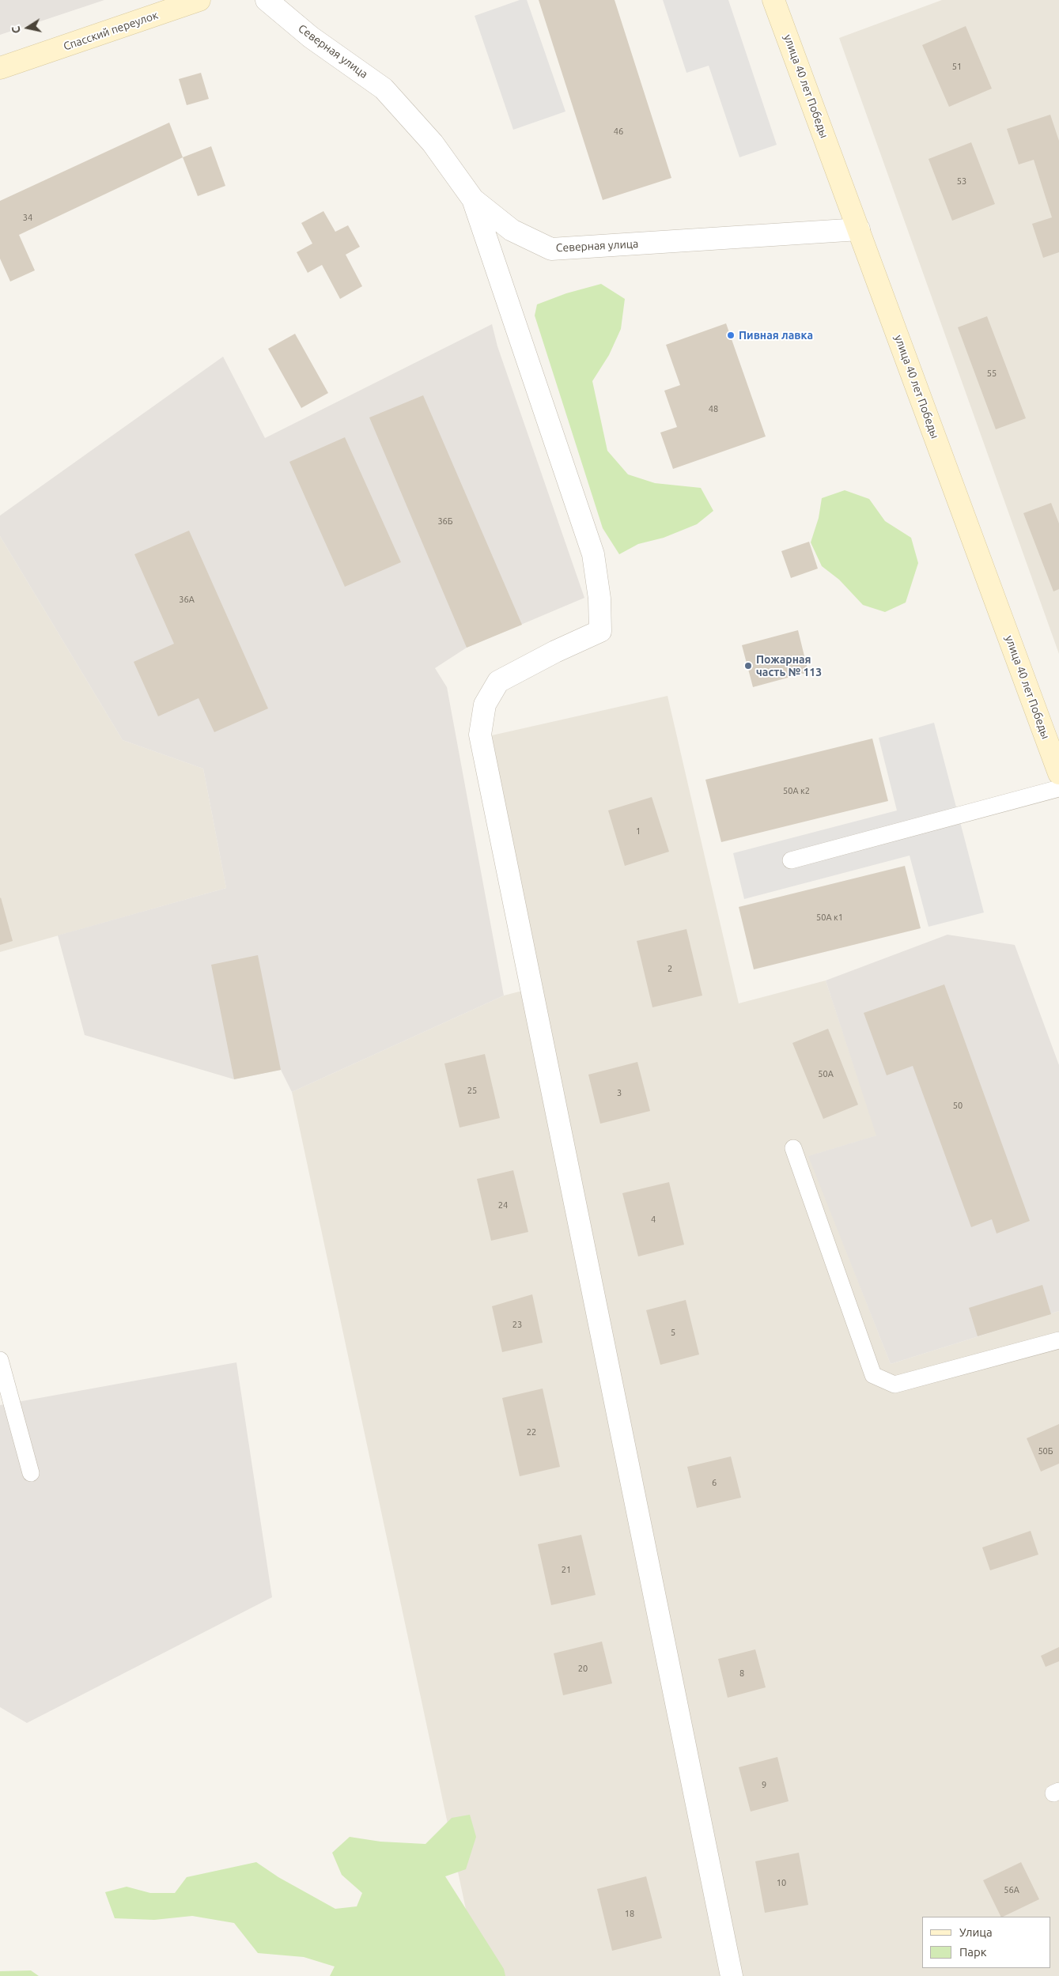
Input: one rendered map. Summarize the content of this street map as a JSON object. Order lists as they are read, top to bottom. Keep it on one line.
{"streets":{"street":["Спасский переулок","Северная улица","улица 40 лет Победы"]},"crossings":[["Северная улица","улица 40 лет Победы"]],"places":["Пивная лавка","Пожарная часть № 113"],"house_numbers":["51","46","53","34","55","48","36Б","36А","50А к2","1","50А к1","2","50А","25","3","50","24","4","23","5","22","50Б","6","21","20","8","9","10","56А","18"],"legend":["Улица","Парк"],"north":"left"}
